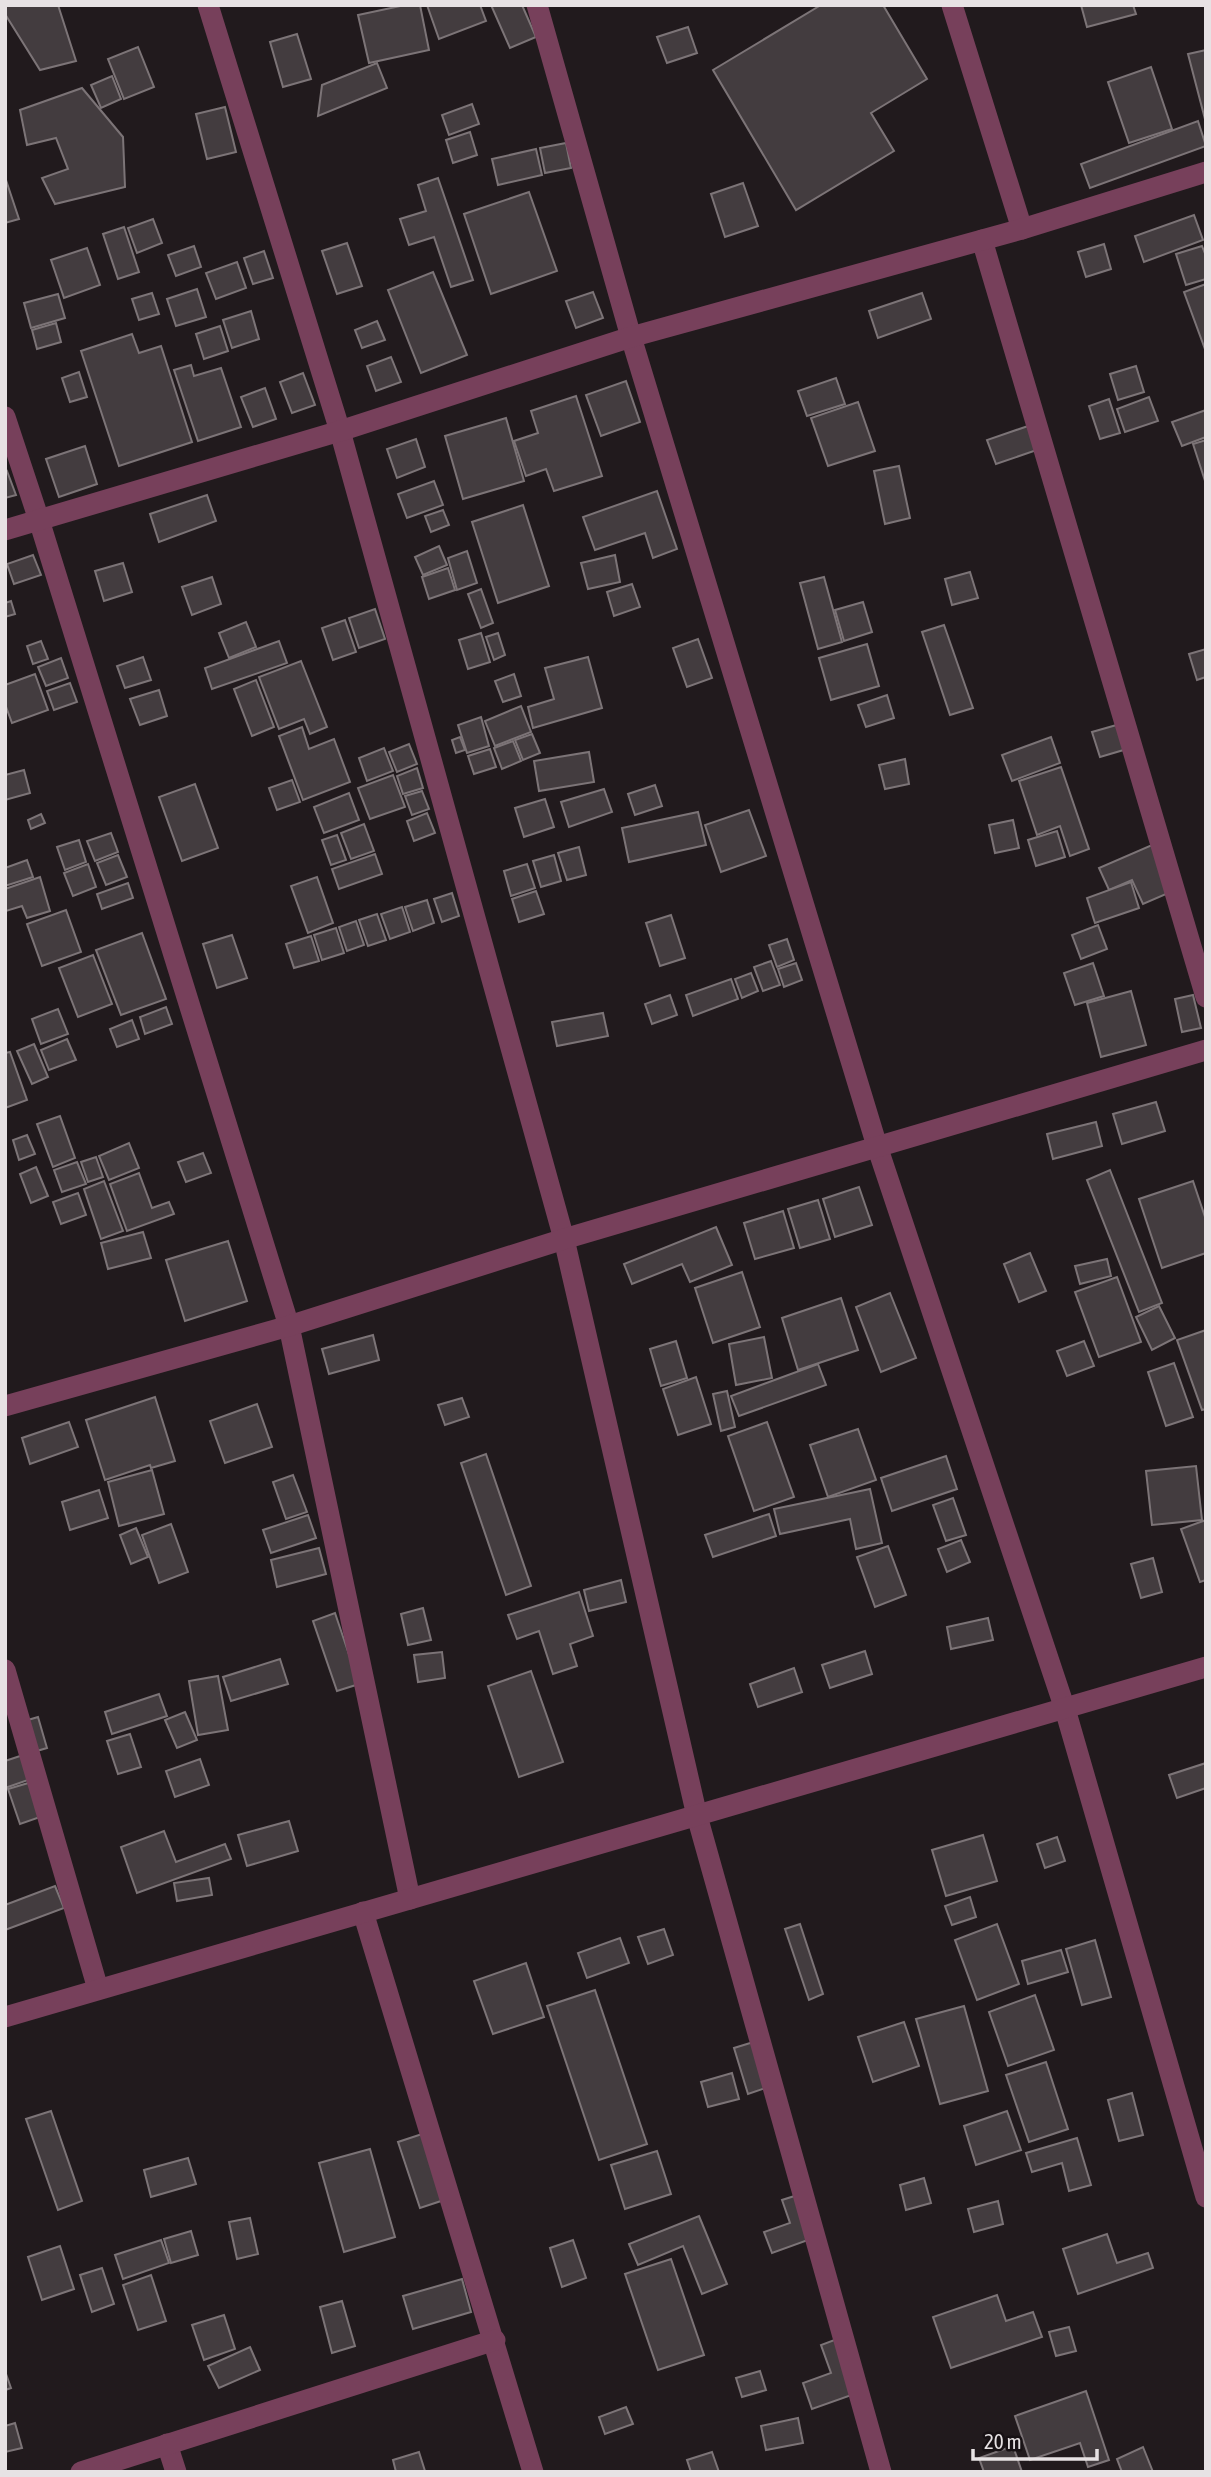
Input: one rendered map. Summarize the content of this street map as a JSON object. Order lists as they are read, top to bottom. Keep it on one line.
{"scale_bar":"20 m"}
